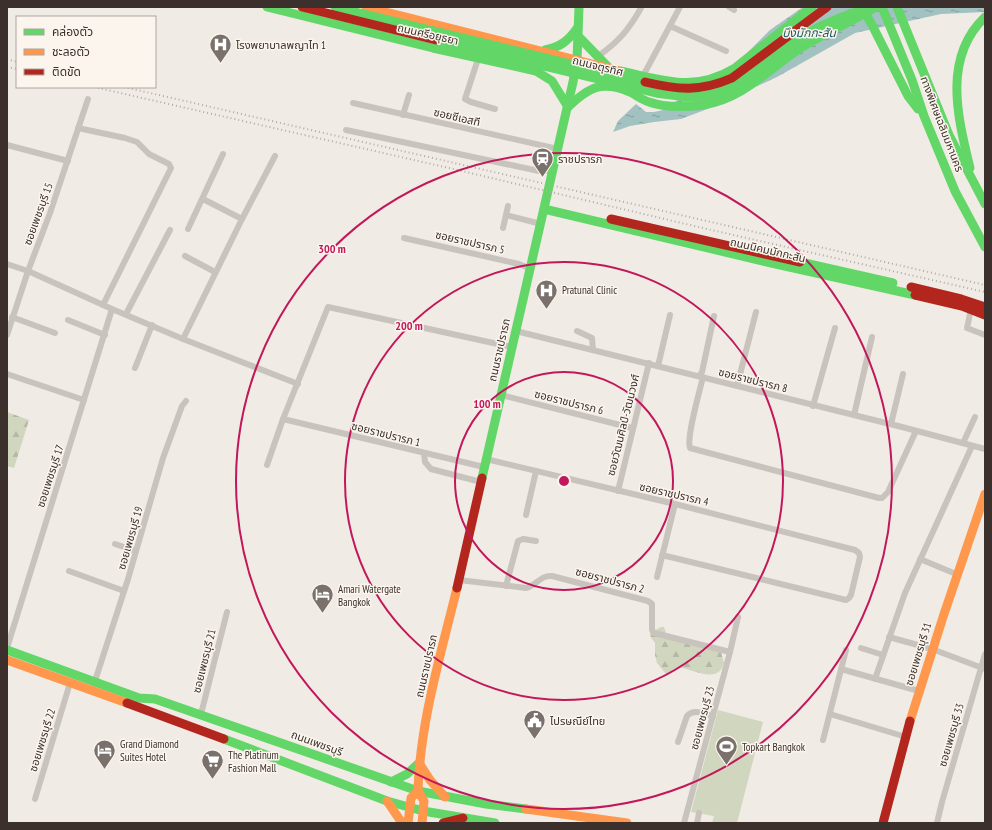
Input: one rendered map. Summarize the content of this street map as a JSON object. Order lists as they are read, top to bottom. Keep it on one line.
{"streets":{"main road":["ถนนศรีอยุธยา","ถนนจตุรทิศ","ทางพิเศษเฉลิมมหานคร","ถนนนิคมมักกะสัน","ถนนราชปรารภ","ซอยเพชรบุรี 31","ถนนเพชรบุรี"],"street":["ซอยซีเอสที","ซอยเพชรบุรี 15","ซอยราชปรารภ 5","ซอยราชปรารภ 8","ซอยราชปรารภ 6","ซอยวัฒนศิลป์-วัฒนวงศ์","ซอยราชปรารภ 1","ซอยเพชรบุรี 17","ซอยราชปรารภ 4","ซอยเพชรบุรี 19","ซอยราชปรารภ 2","ซอยเพชรบุรี 21","ซอยเพชรบุรี 23","ซอยเพชรบุรี 33","ซอยเพชรบุรี 22"]},"crossings":[["ถนนศรีอยุธยา","ถนนจตุรทิศ"],["ถนนศรีอยุธยา","ถนนราชปรารภ"],["ถนนจตุรทิศ","ถนนราชปรารภ"],["ซอยซีเอสที","ถนนราชปรารภ"],["ซอยราชปรารภ 5","ถนนราชปรารภ"],["ถนนนิคมมักกะสัน","ถนนราชปรารภ"],["ถนนราชปรารภ","ซอยราชปรารภ 8"],["ถนนราชปรารภ","ซอยราชปรารภ 6"],["ถนนราชปรารภ","ซอยราชปรารภ 1"],["ถนนราชปรารภ","ซอยราชปรารภ 4"],["ถนนราชปรารภ","ซอยราชปรารภ 2"],["ถนนราชปรารภ","ถนนเพชรบุรี"],["ซอยราชปรารภ 8","ซอยวัฒนศิลป์-วัฒนวงศ์"],["ซอยราชปรารภ 6","ซอยวัฒนศิลป์-วัฒนวงศ์"],["ซอยวัฒนศิลป์-วัฒนวงศ์","ซอยราชปรารภ 4"],["ซอยราชปรารภ 1","ซอยราชปรารภ 4"],["ซอยเพชรบุรี 17","ถนนเพชรบุรี"],["ซอยเพชรบุรี 19","ถนนเพชรบุรี"],["ซอยราชปรารภ 2","ซอยเพชรบุรี 23"],["ซอยเพชรบุรี 21","ถนนเพชรบุรี"]],"water":["บึงมักกะสัน"],"places":{"hospital":["โรงพยาบาลพญาไท 1","Pratunal Clinic"],"station":["ราชปรารภ"],"hotel":["Amari Watergate Bangkok","Grand Diamond Suites Hotel"],"public building":["ไปรษณีย์ไทย"],"sports":["Topkart Bangkok"],"supermarket":["The Platinum Fashion Mall"]},"legend":["คล่องตัว","ชะลอตัว","ติดขัด"],"rings":["300 m","200 m","100 m"]}
